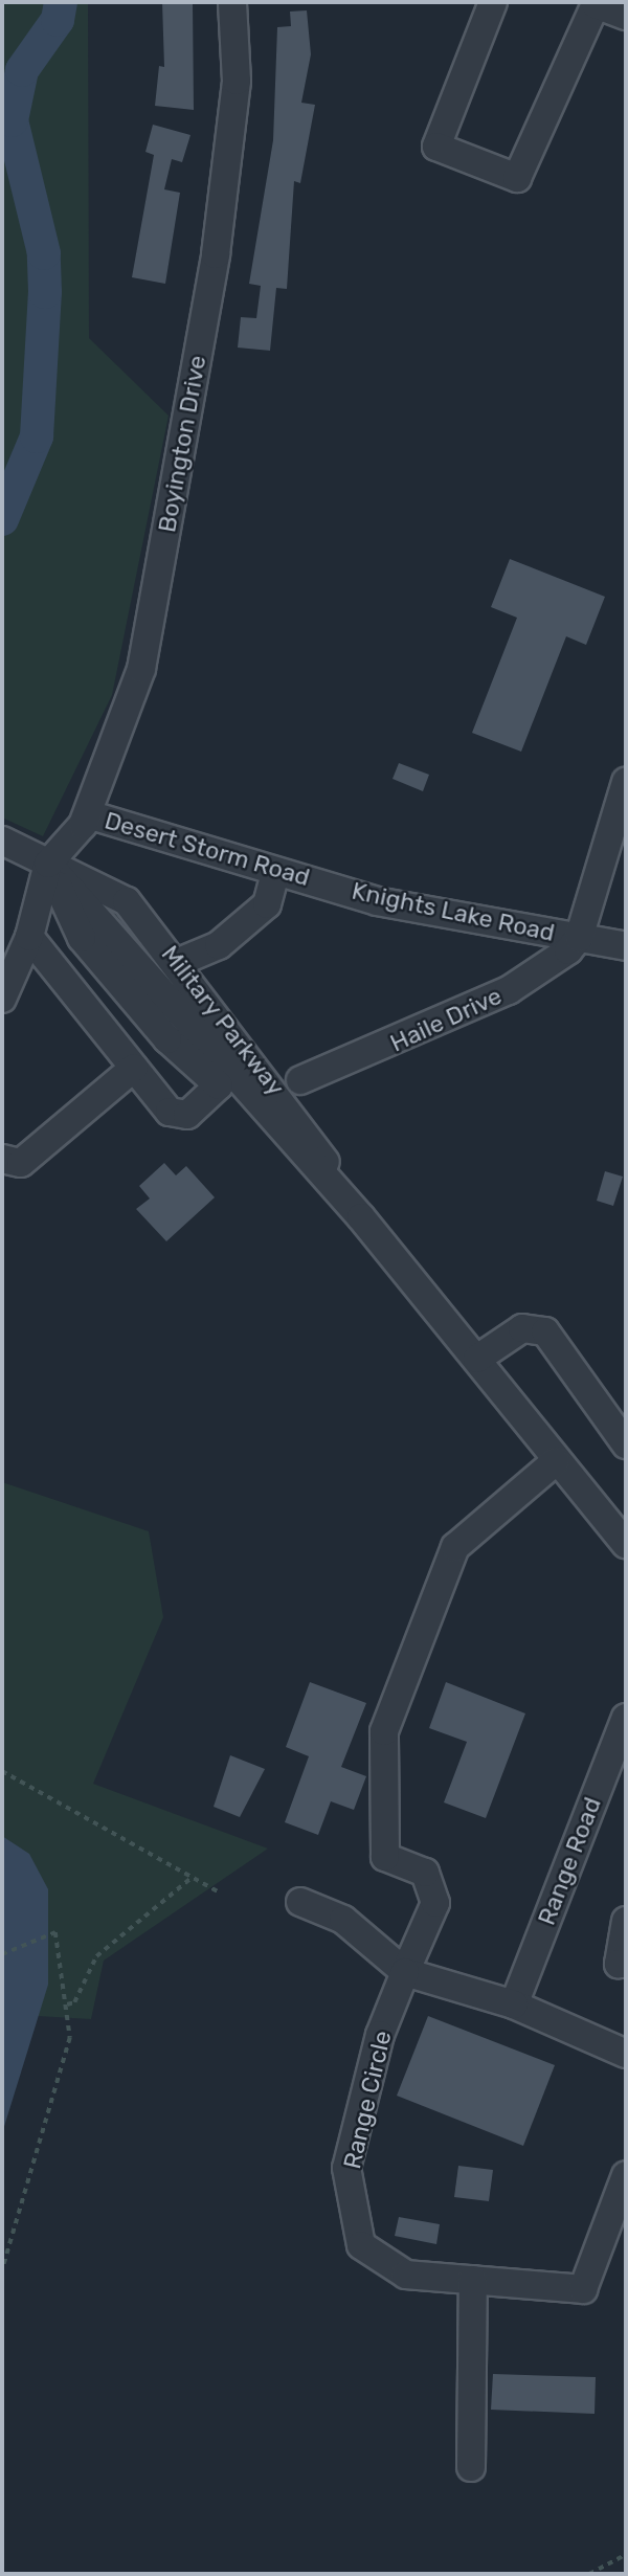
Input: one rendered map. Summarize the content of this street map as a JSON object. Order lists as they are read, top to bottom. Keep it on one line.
{"streets":{"street":["Boyington Drive","Desert Storm Road","Knights Lake Road","Haile Drive","Military Parkway","Range Road","Range Circle"]},"crossings":[["Boyington Drive","Desert Storm Road"],["Boyington Drive","Military Parkway"],["Desert Storm Road","Knights Lake Road"],["Knights Lake Road","Haile Drive"],["Military Parkway","Range Circle"]]}
